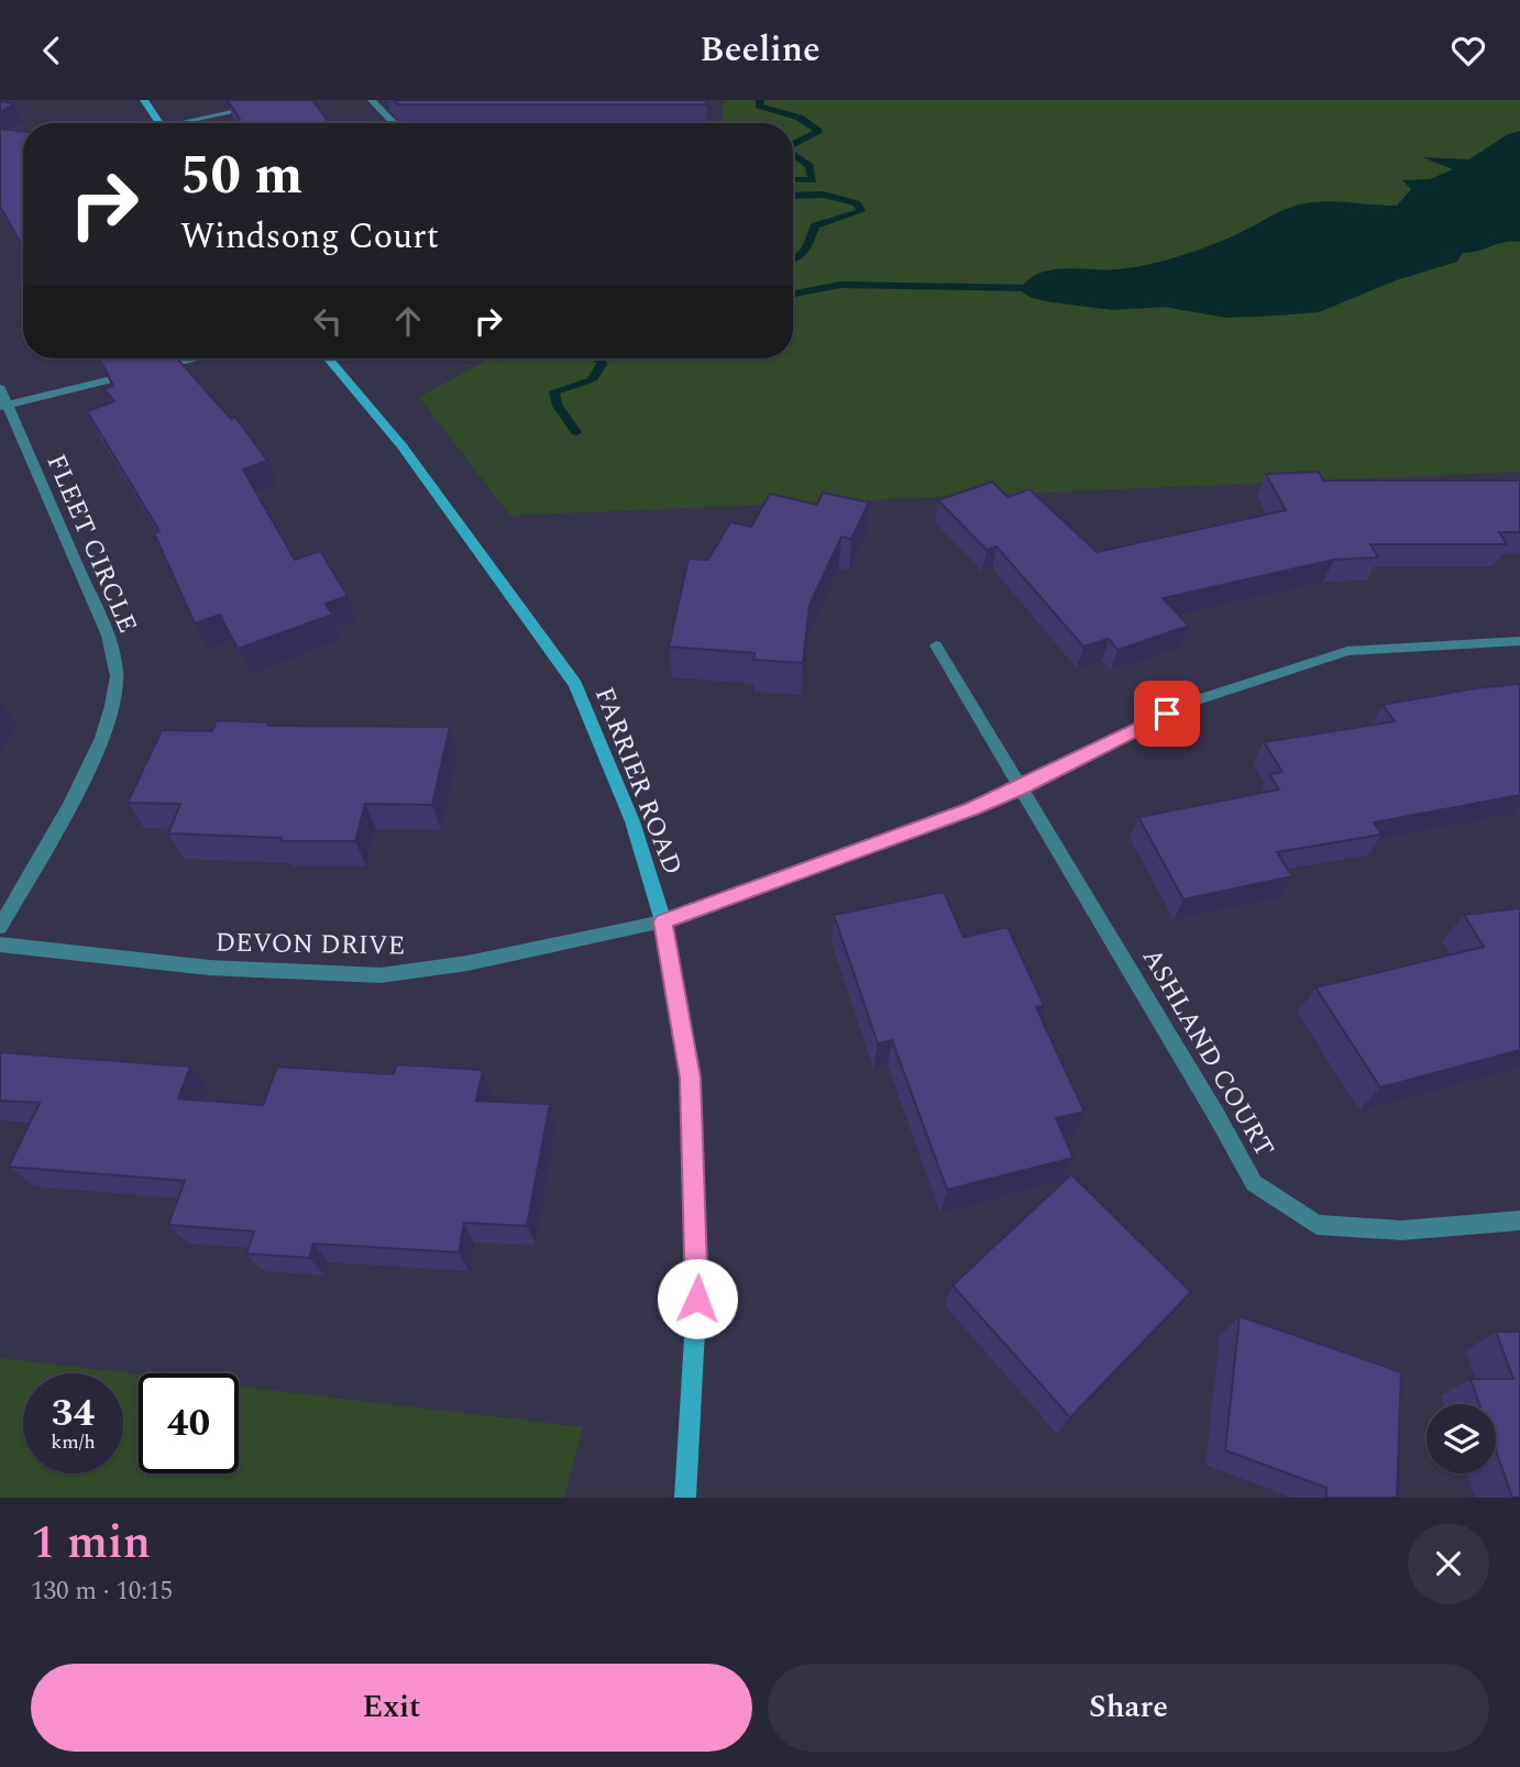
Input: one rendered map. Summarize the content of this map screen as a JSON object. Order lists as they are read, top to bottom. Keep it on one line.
{"streets":{"street":["FLEET CIRCLE","FARRIER ROAD","DEVON DRIVE","ASHLAND COURT"]},"crossings":[["FARRIER ROAD","DEVON DRIVE"],["DEVON DRIVE","ASHLAND COURT"]],"page":{"header":"Beeline","turn":["50 m","Windsong Court"],"speed":"34 km/h","limit":"40","heading":["1 min","130 m · 10:15"],"buttons":["Exit","Share"]}}
